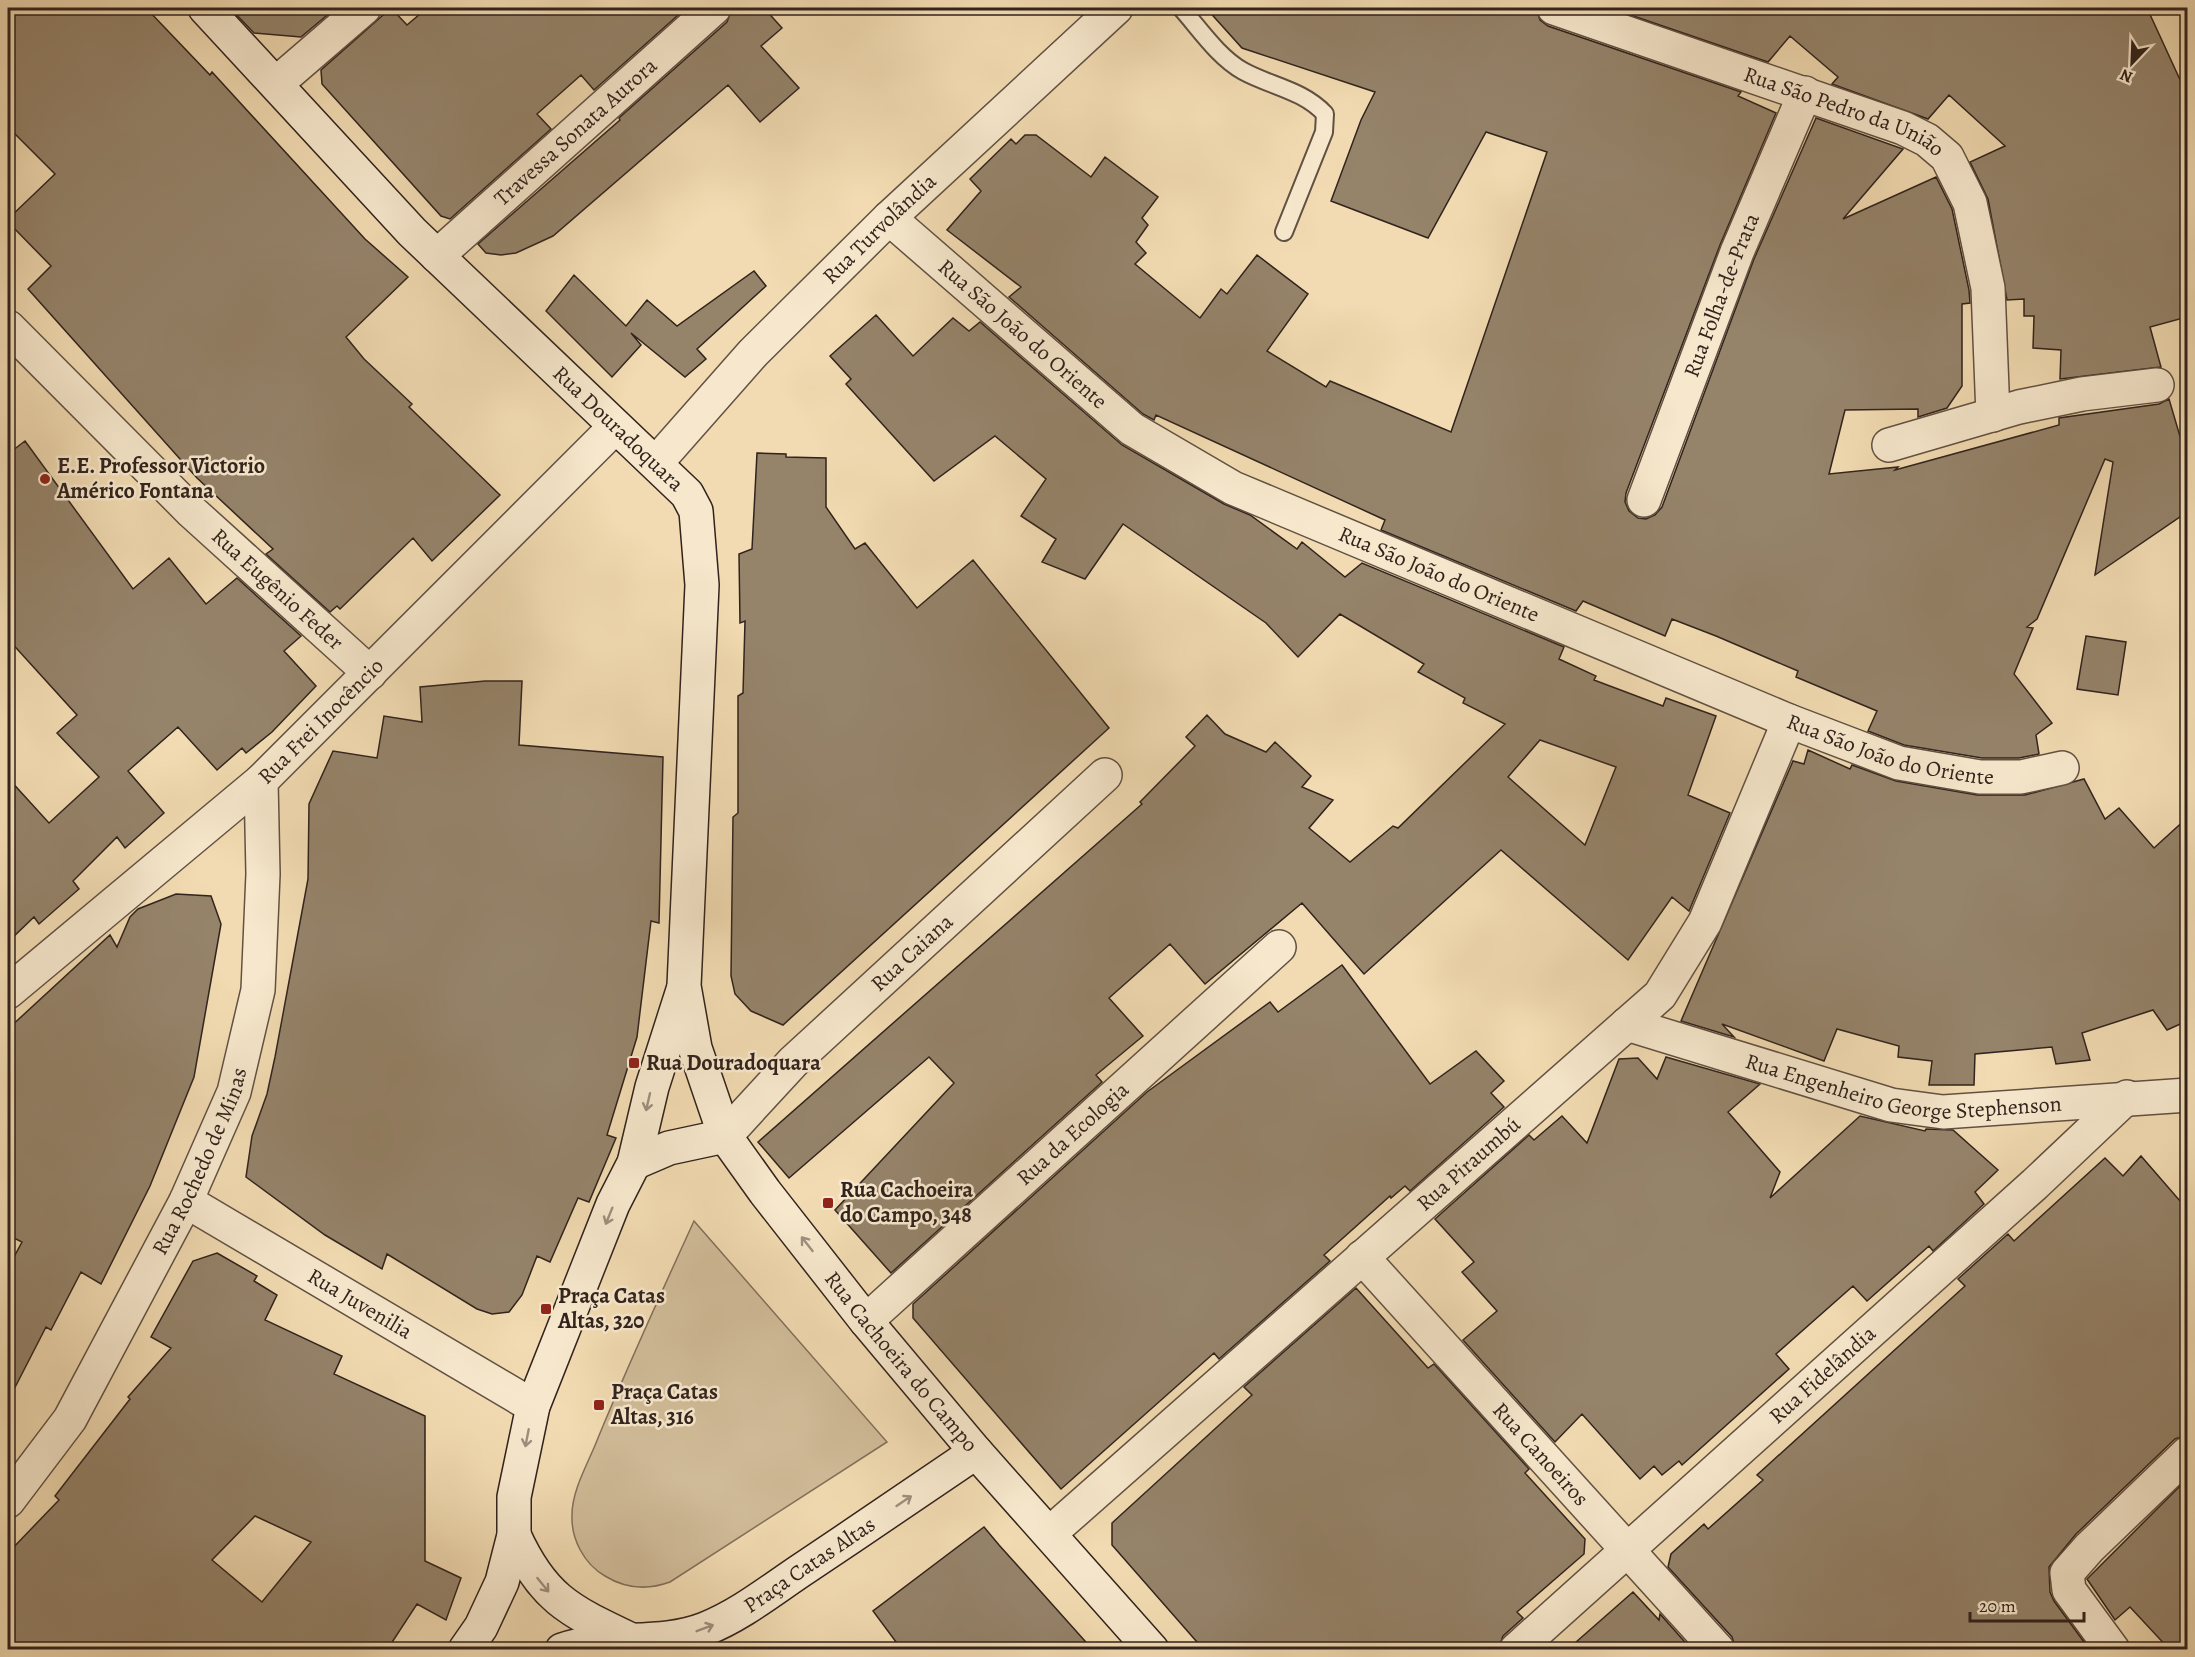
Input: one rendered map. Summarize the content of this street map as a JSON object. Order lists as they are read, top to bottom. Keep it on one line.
{"streets":{"street":["Rua São Pedro da União","Travessa Sonata Aurora","Rua Turvolândia","Rua Folha-de-Prata","Rua São João do Oriente","Rua Douradoquara","Rua Eugênio Feder","Rua Frei Inocêncio","Rua Caiana","Rua Engenheiro George Stephenson","Rua da Ecologia","Rua Rochedo de Minas","Rua Piraumbú","Rua Juvenilia","Rua Cachoeira do Campo","Rua Fidelândia","Rua Canoeiros","Praça Catas Altas"]},"crossings":[["Rua São Pedro da União","Rua Folha-de-Prata"],["Travessa Sonata Aurora","Rua Douradoquara"],["Rua Turvolândia","Rua São João do Oriente"],["Rua Turvolândia","Rua Douradoquara"],["Rua São João do Oriente","Rua Piraumbú"],["Rua Douradoquara","Rua Frei Inocêncio"],["Rua Douradoquara","Rua Caiana"],["Rua Douradoquara","Rua Cachoeira do Campo"],["Rua Eugênio Feder","Rua Frei Inocêncio"],["Rua Frei Inocêncio","Rua Rochedo de Minas"],["Rua Caiana","Rua Cachoeira do Campo"],["Rua Engenheiro George Stephenson","Rua Piraumbú"],["Rua Engenheiro George Stephenson","Rua Fidelândia"],["Rua da Ecologia","Rua Cachoeira do Campo"],["Rua Rochedo de Minas","Rua Juvenilia"],["Rua Piraumbú","Rua Cachoeira do Campo"],["Rua Piraumbú","Rua Canoeiros"],["Rua Cachoeira do Campo","Praça Catas Altas"],["Rua Fidelândia","Rua Canoeiros"]],"one_way":["Praça Catas Altas"],"places":{"other":["E.E. Professor Victorio Américo Fontana"],"transit":["Rua Douradoquara","Rua Cachoeira do Campo, 348","Praça Catas Altas, 320","Praça Catas Altas, 316"]},"scale_bar":"20 m","north":"bottom left"}
